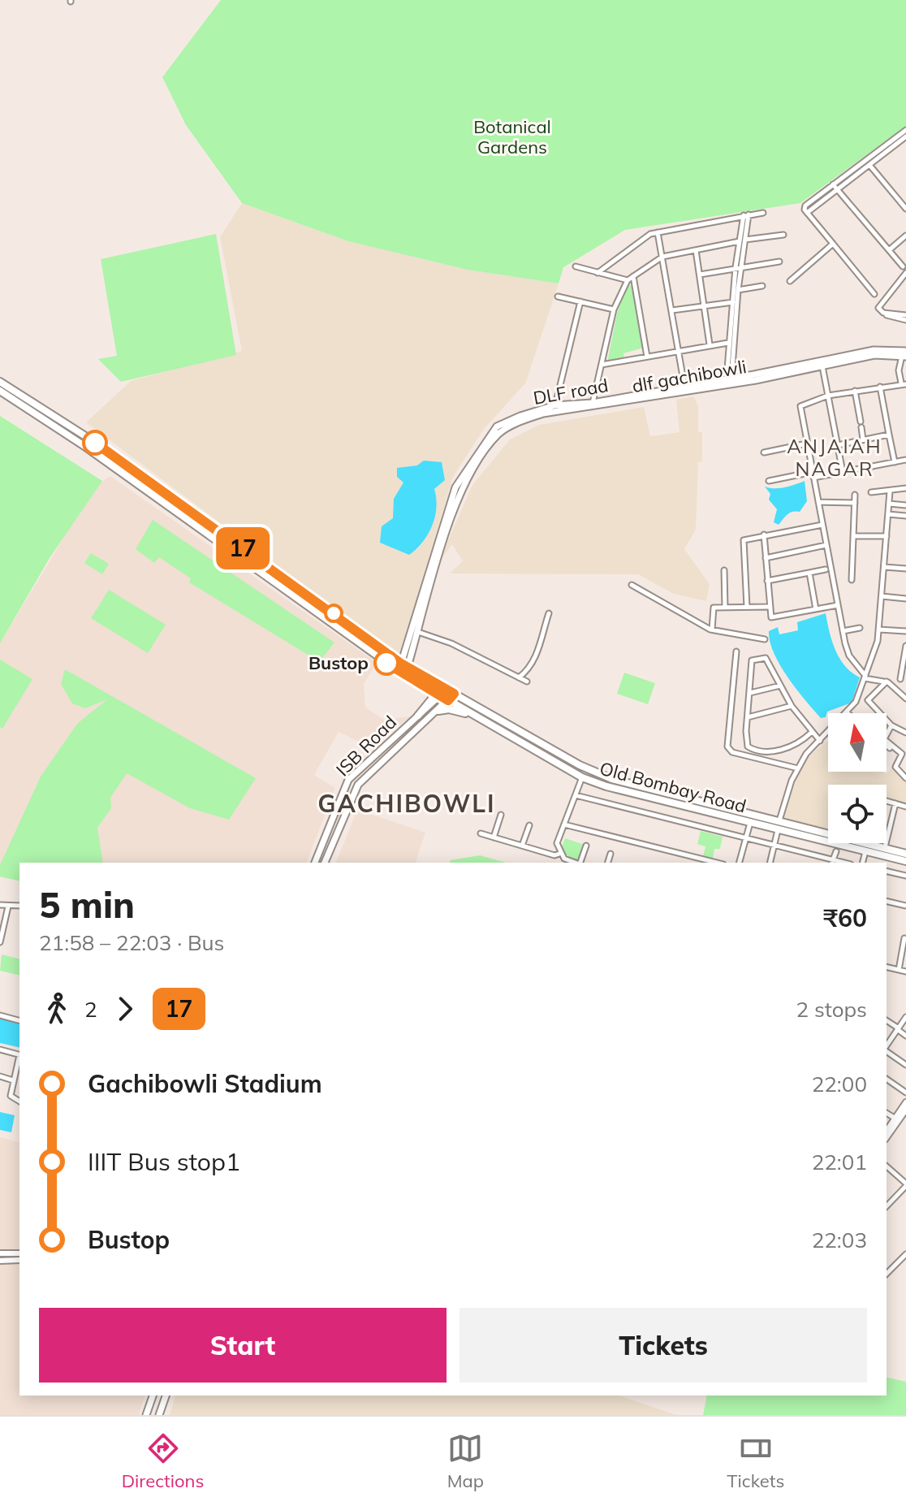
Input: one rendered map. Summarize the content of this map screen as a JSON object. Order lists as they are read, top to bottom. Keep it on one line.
{"streets":{"main road":["dlf gachibowli","DLF road","ISB Road","Old Bombay Road"]},"crossings":[["dlf gachibowli","DLF road"],["ISB Road","Old Bombay Road"]],"districts":["ANJAIAH NAGAR","GACHIBOWLI"],"parks":["Botanical Gardens"],"places":["Bustop"],"lines":["bus line 17"],"north":"top","page":{"on_map":"17","heading":["5 min","21:58 – 22:03 · Bus","₹60"],"legs":["2","17","2 stops"],"list":[{"name":"Gachibowli Stadium","value":"22:00"},{"name":"IIIT Bus stop1","value":"22:01"},{"name":"Bustop","value":"22:03"}],"buttons":["Start","Tickets"],"tabs":["Directions","Map","Tickets"]}}
